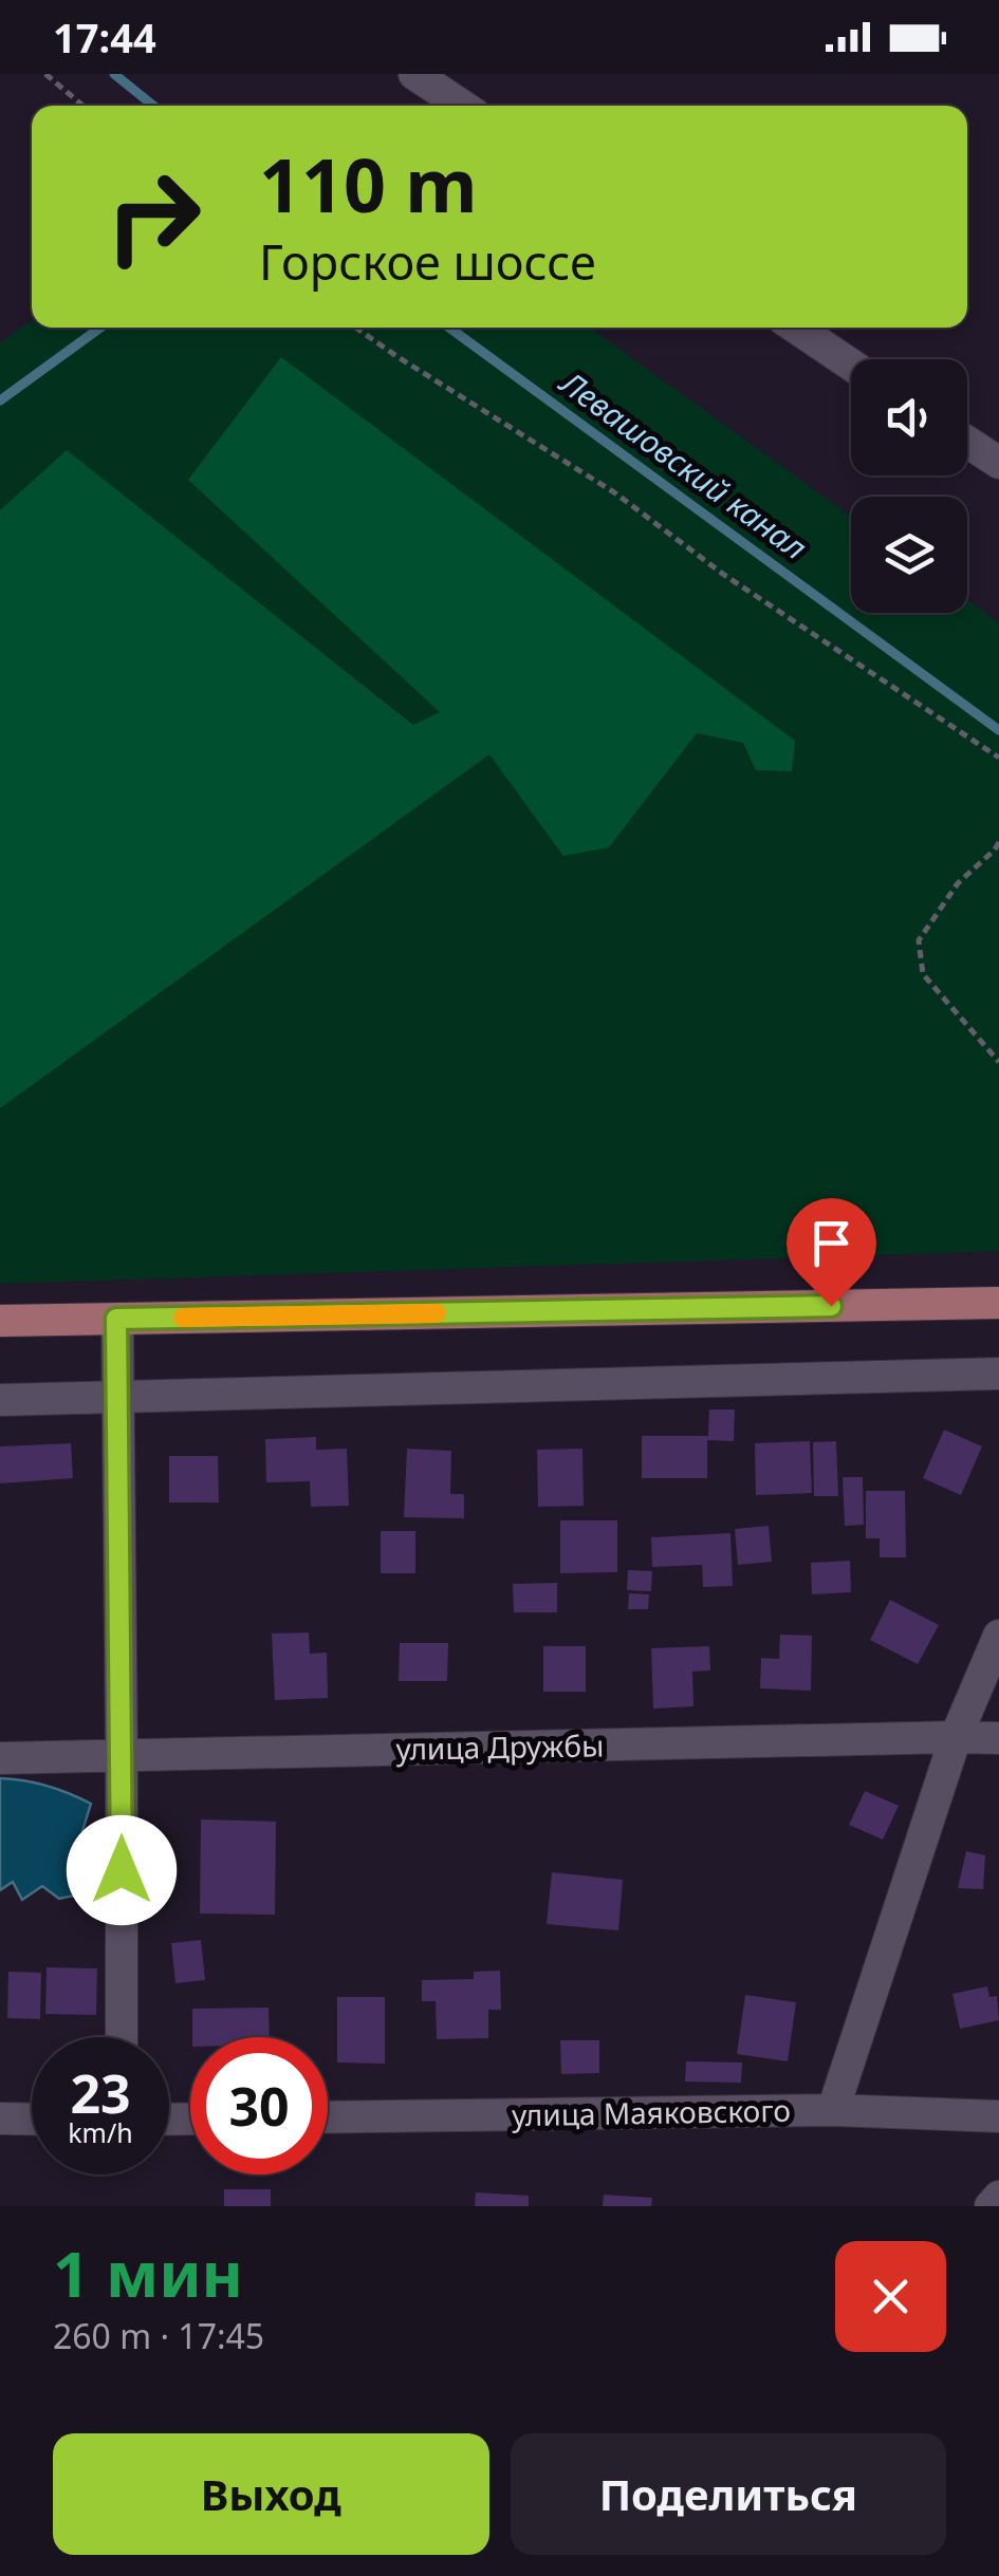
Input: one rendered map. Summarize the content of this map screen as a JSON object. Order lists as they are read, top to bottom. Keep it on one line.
{"streets":{"street":["улица Дружбы","улица Маяковского"]},"water":["Левашовский канал"],"page":{"status":"17:44","turn":["110 m","Горское шоссе"],"speed":"23 km/h","limit":"30","heading":["1 мин","260 m · 17:45"],"buttons":["Выход","Поделиться"]}}
